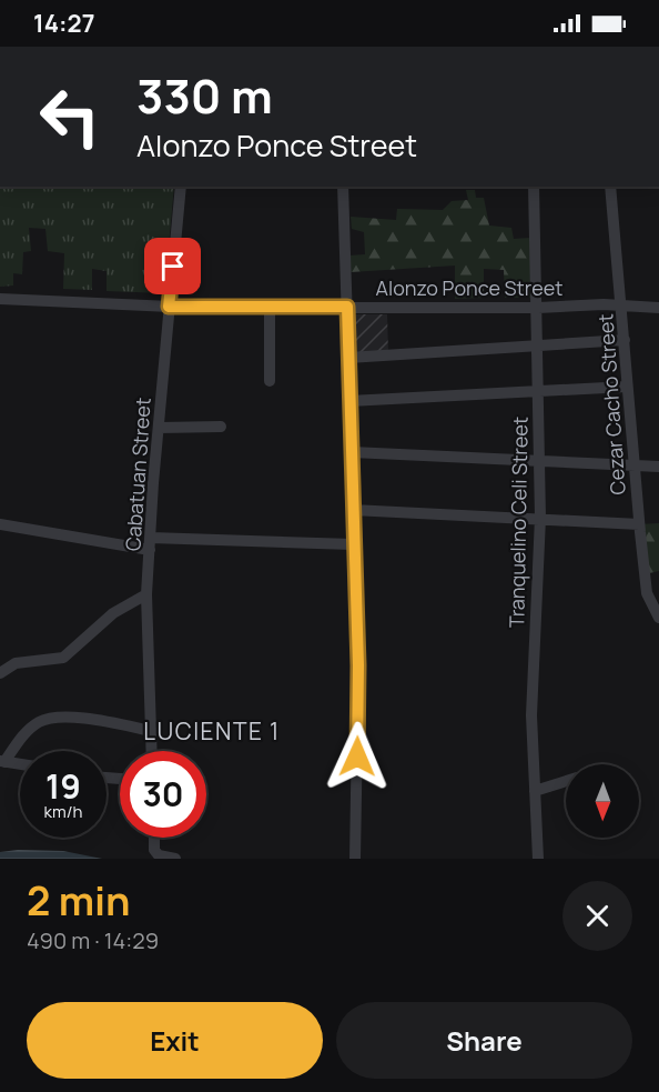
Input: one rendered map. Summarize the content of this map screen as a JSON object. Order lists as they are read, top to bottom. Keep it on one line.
{"streets":{"street":["Alonzo Ponce Street","Cezar Cacho Street","Cabatuan Street","Tranquelino Celi Street"]},"crossings":[["Alonzo Ponce Street","Cezar Cacho Street"],["Alonzo Ponce Street","Cabatuan Street"],["Alonzo Ponce Street","Tranquelino Celi Street"]],"districts":["LUCIENTE 1"],"north":"bottom","page":{"status":"14:27","turn":["330 m","Alonzo Ponce Street"],"speed":"19 km/h","limit":"30","heading":["2 min","490 m · 14:29"],"buttons":["Exit","Share"]}}
